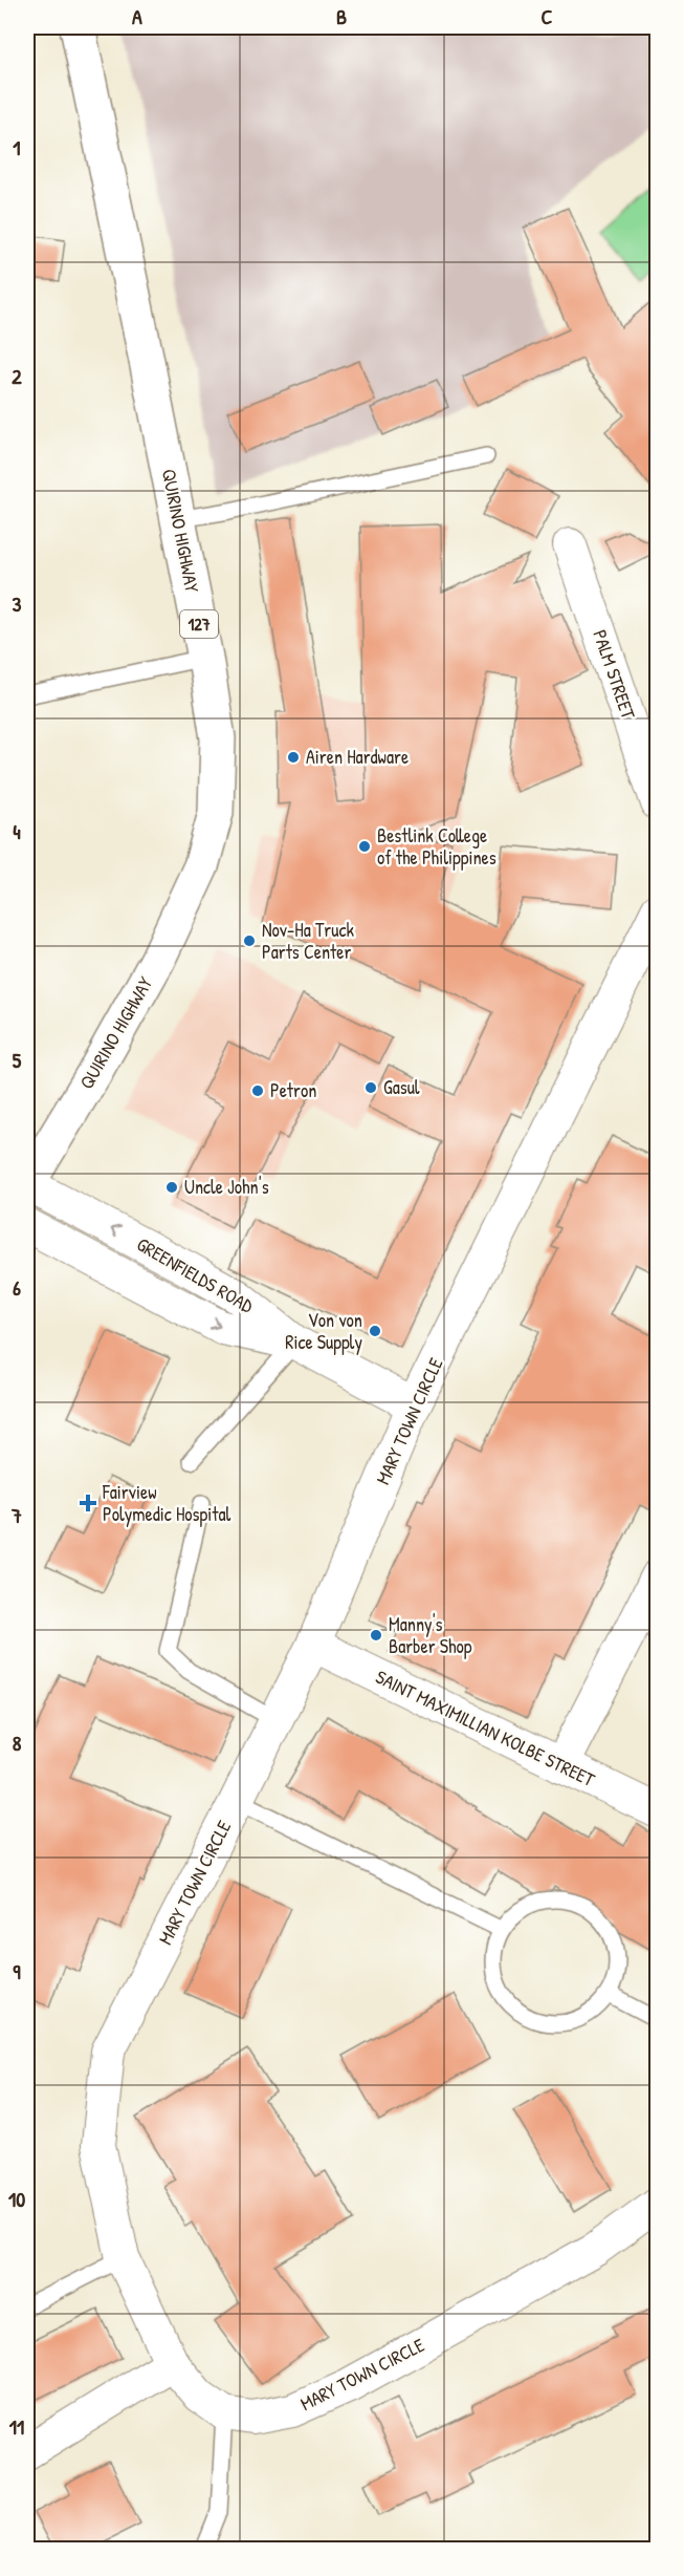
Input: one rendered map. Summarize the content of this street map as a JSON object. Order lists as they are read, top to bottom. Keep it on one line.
{"streets":{"main road":["QUIRINO HIGHWAY","127"],"street":["PALM STREET","GREENFIELDS ROAD","MARY TOWN CIRCLE","SAINT MAXIMILLIAN KOLBE STREET"]},"crossings":[["QUIRINO HIGHWAY","GREENFIELDS ROAD"],["MARY TOWN CIRCLE","SAINT MAXIMILLIAN KOLBE STREET"]],"places":{"other":["Airen Hardware","Bestlink College of the Philippines","Nov-Ha Truck Parts Center","Gasul","Petron","Uncle John's","Von von Rice Supply","Manny's Barber Shop"],"health":["Fairview Polymedic Hospital"]},"grid":{"columns":["A","B","C"],"rows":["1","2","3","4","5","6","7","8","9","10","11"]}}
